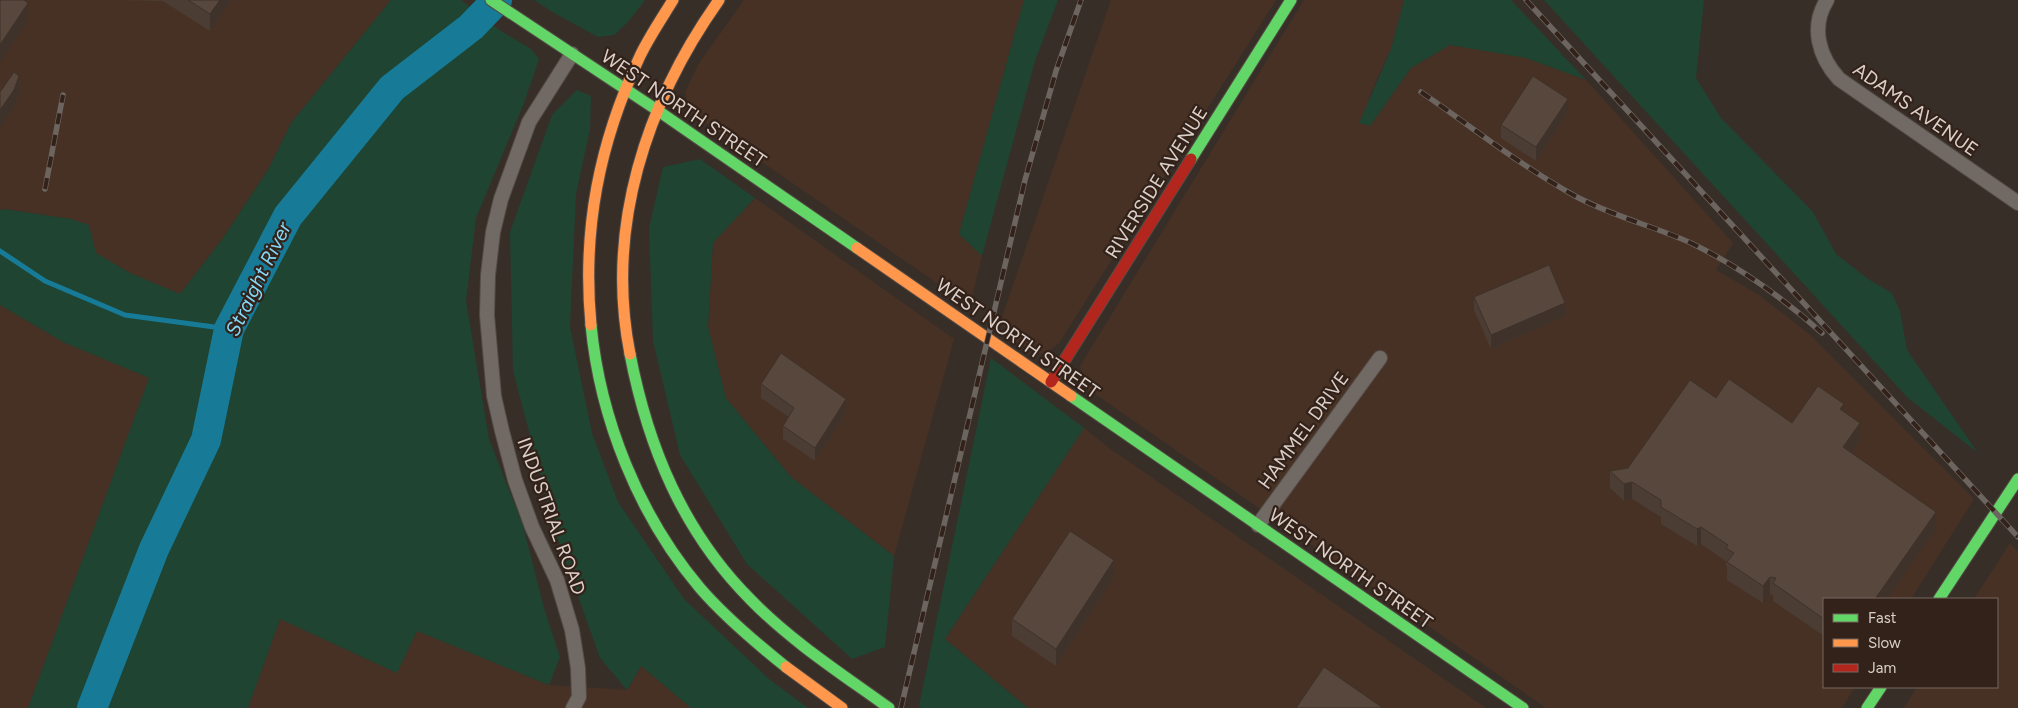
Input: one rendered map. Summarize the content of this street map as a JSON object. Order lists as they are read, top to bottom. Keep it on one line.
{"streets":{"street":["WEST NORTH STREET","ADAMS AVENUE","RIVERSIDE AVENUE","HAMMEL DRIVE","INDUSTRIAL ROAD"]},"crossings":[["WEST NORTH STREET","RIVERSIDE AVENUE"],["WEST NORTH STREET","HAMMEL DRIVE"],["WEST NORTH STREET","INDUSTRIAL ROAD"]],"water":["Straight River"],"legend":["Fast","Slow","Jam"]}
